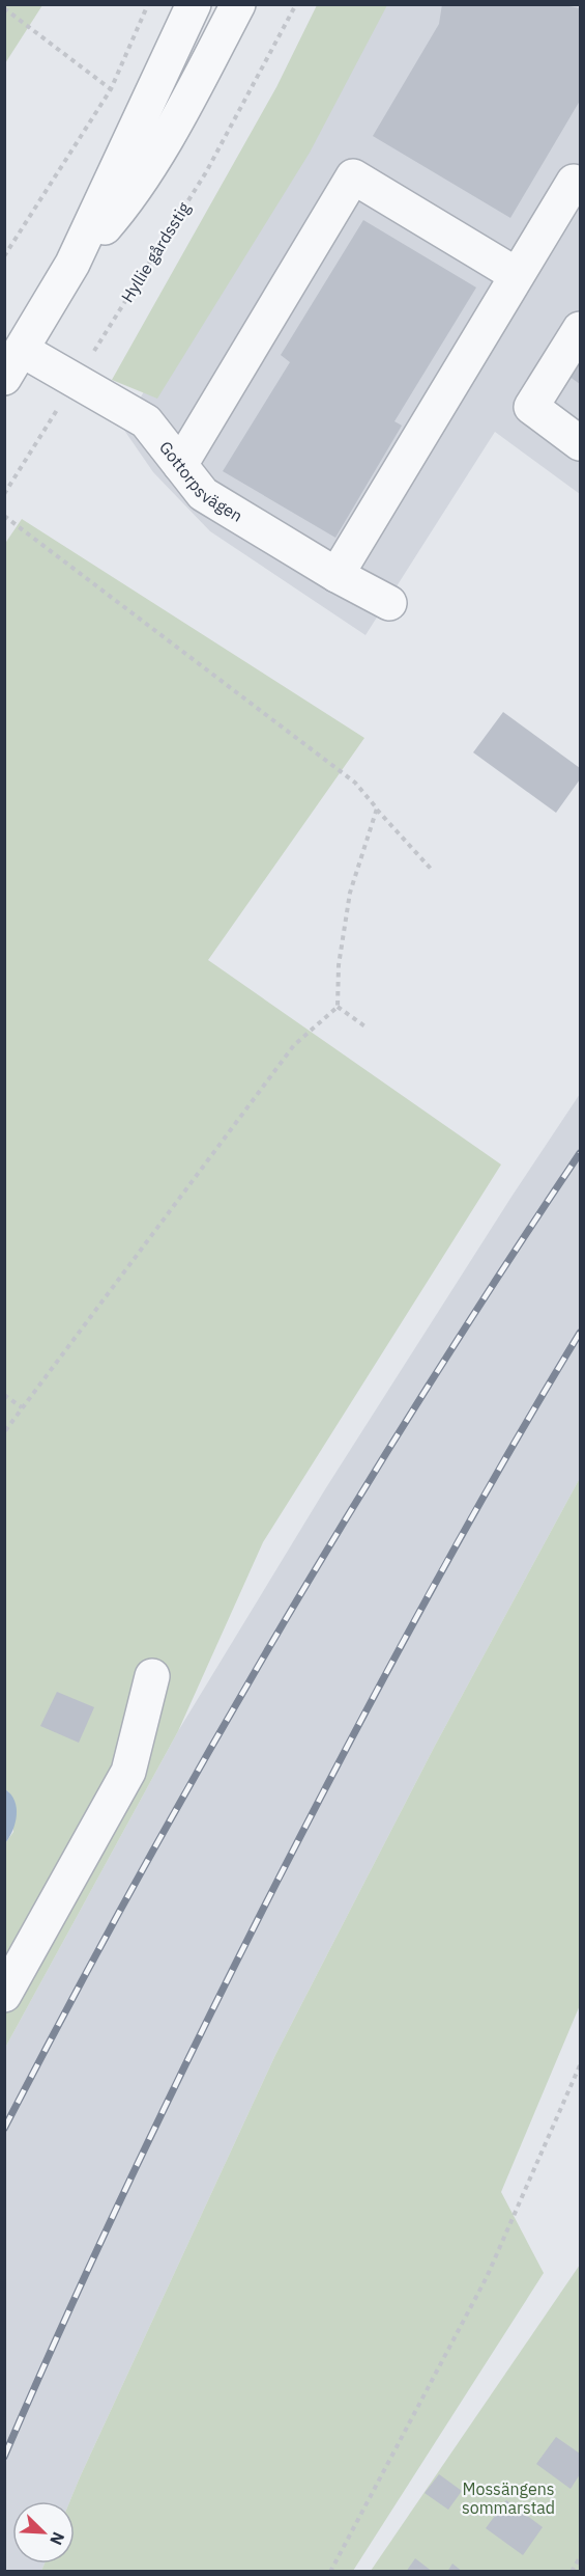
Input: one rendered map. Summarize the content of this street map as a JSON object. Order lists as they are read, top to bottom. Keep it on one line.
{"streets":{"street":["Gottorpsvägen"],"path":["Hyllie gårdsstig"]},"crossings":[["Hyllie gårdsstig","Gottorpsvägen"]],"parks":["Mossängens sommarstad"],"north":"bottom right"}
